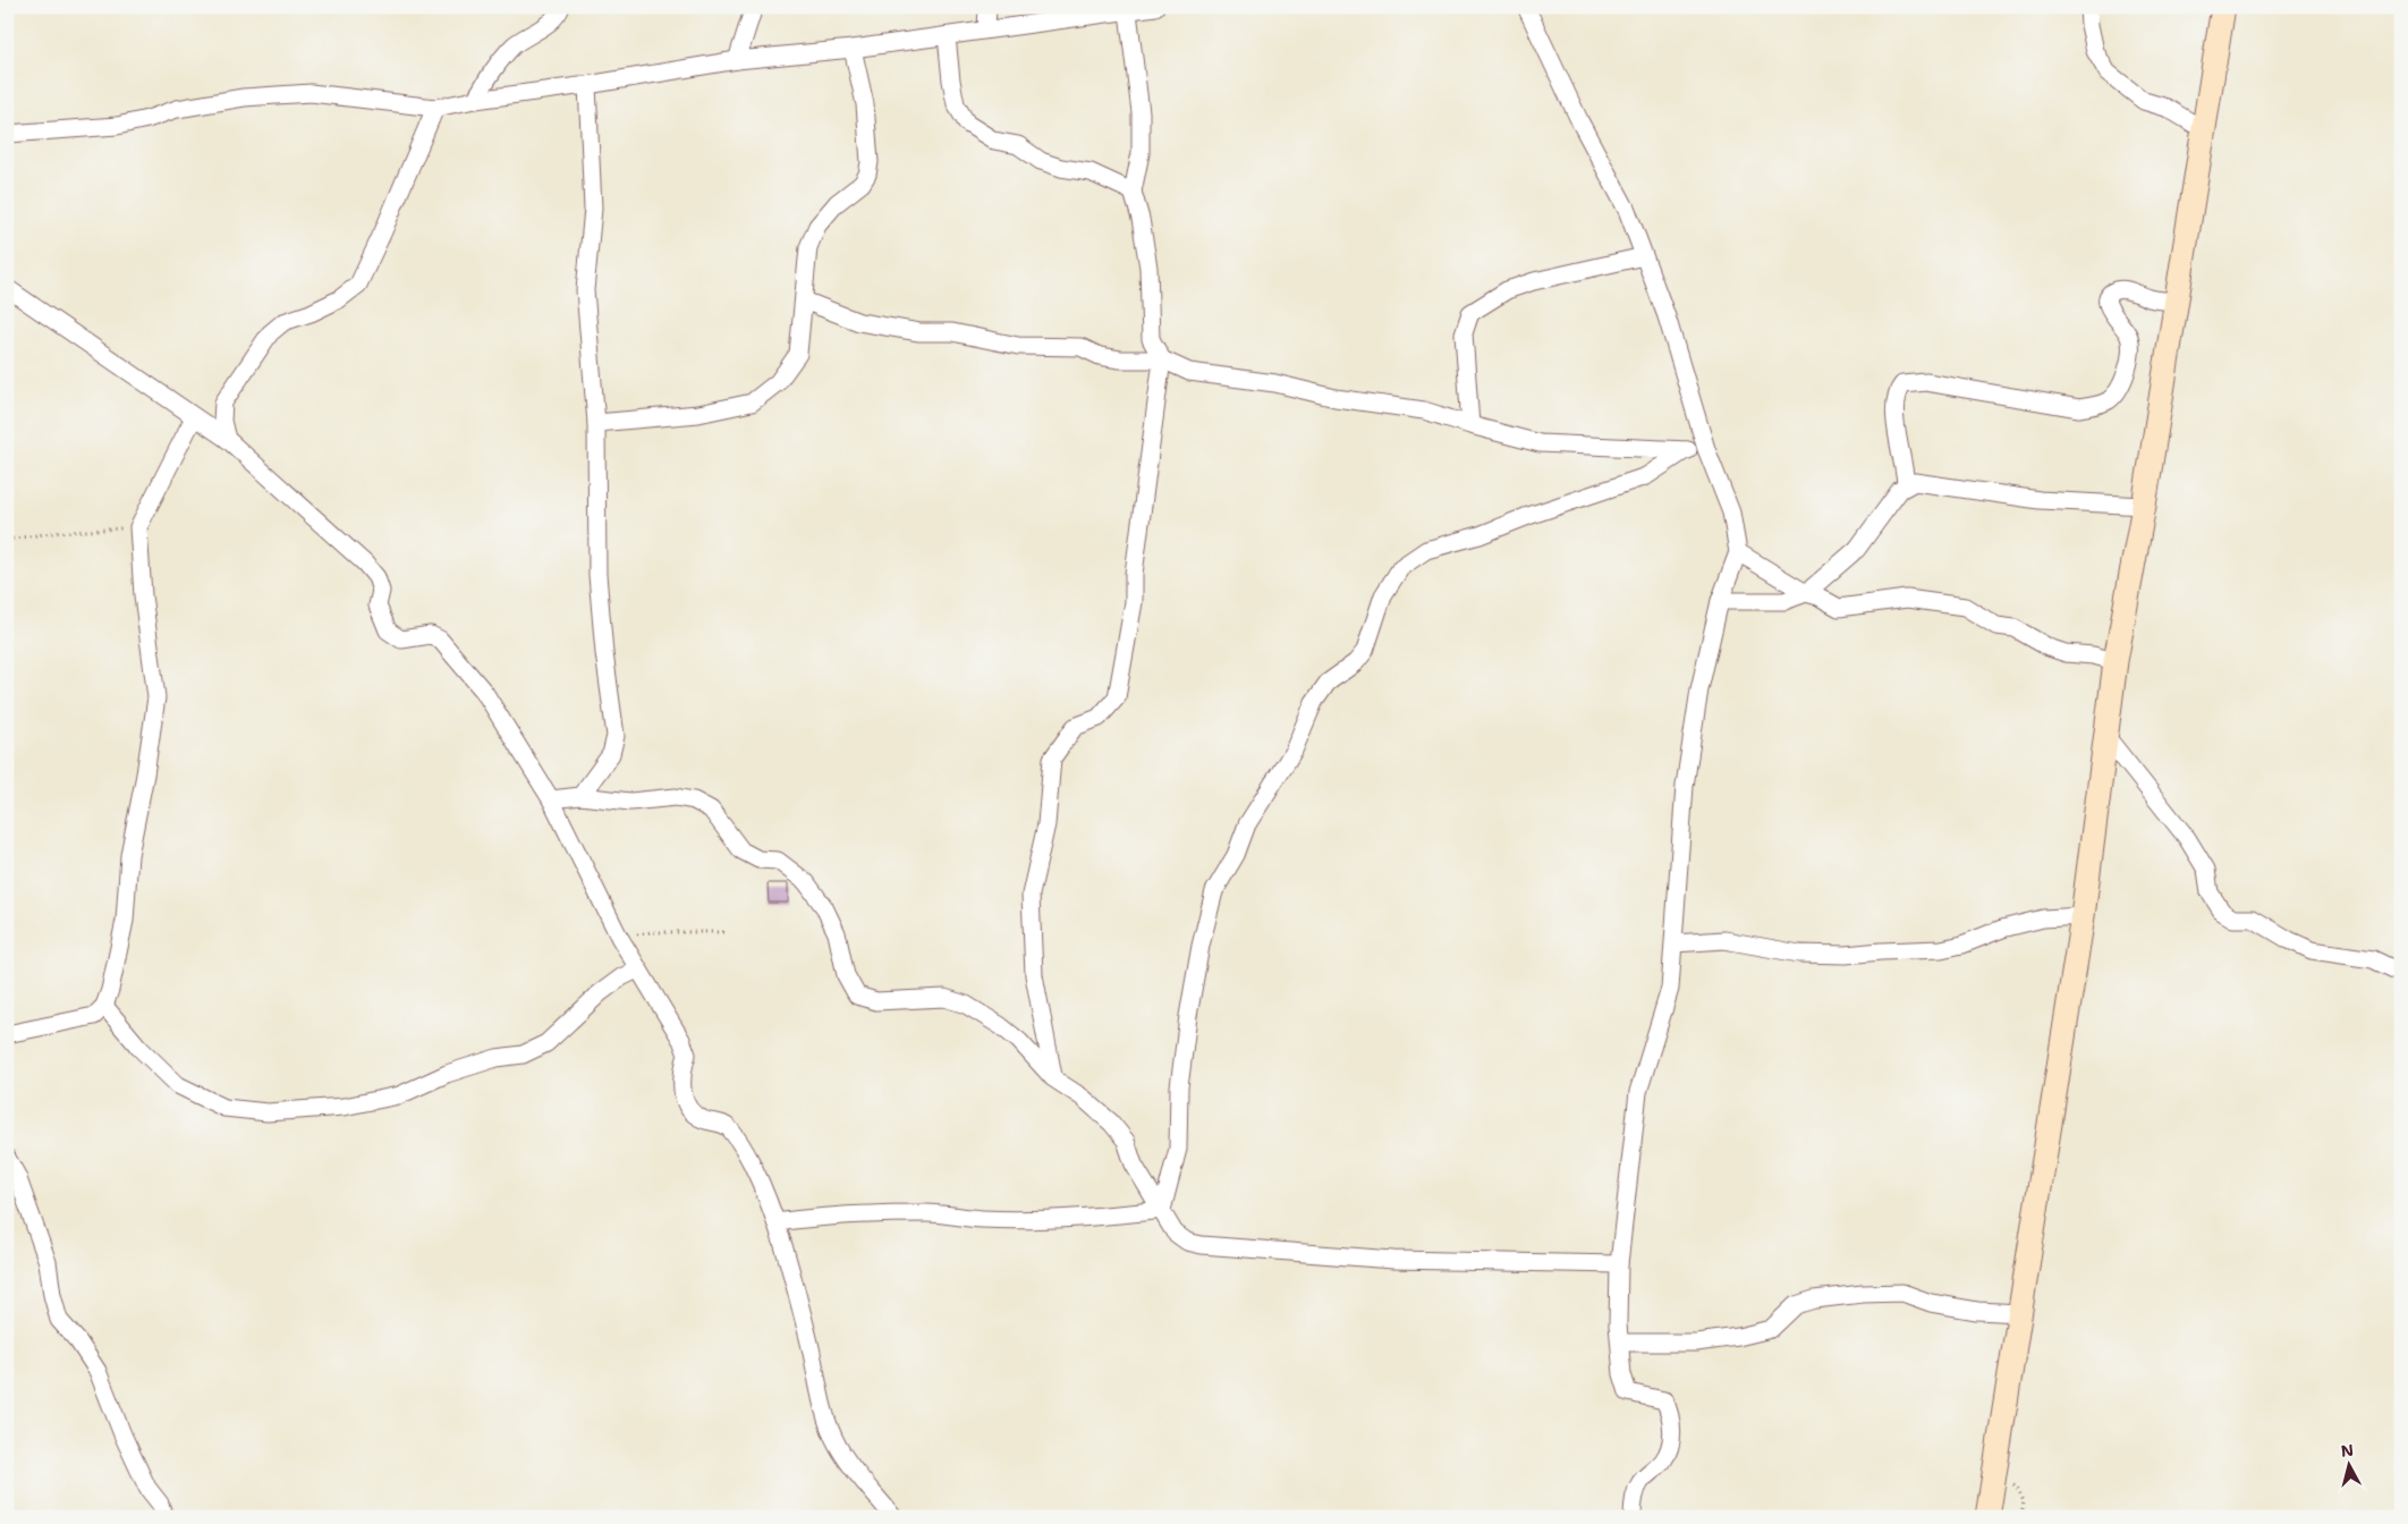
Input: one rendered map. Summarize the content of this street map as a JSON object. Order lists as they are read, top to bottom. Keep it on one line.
{"north":"top"}
